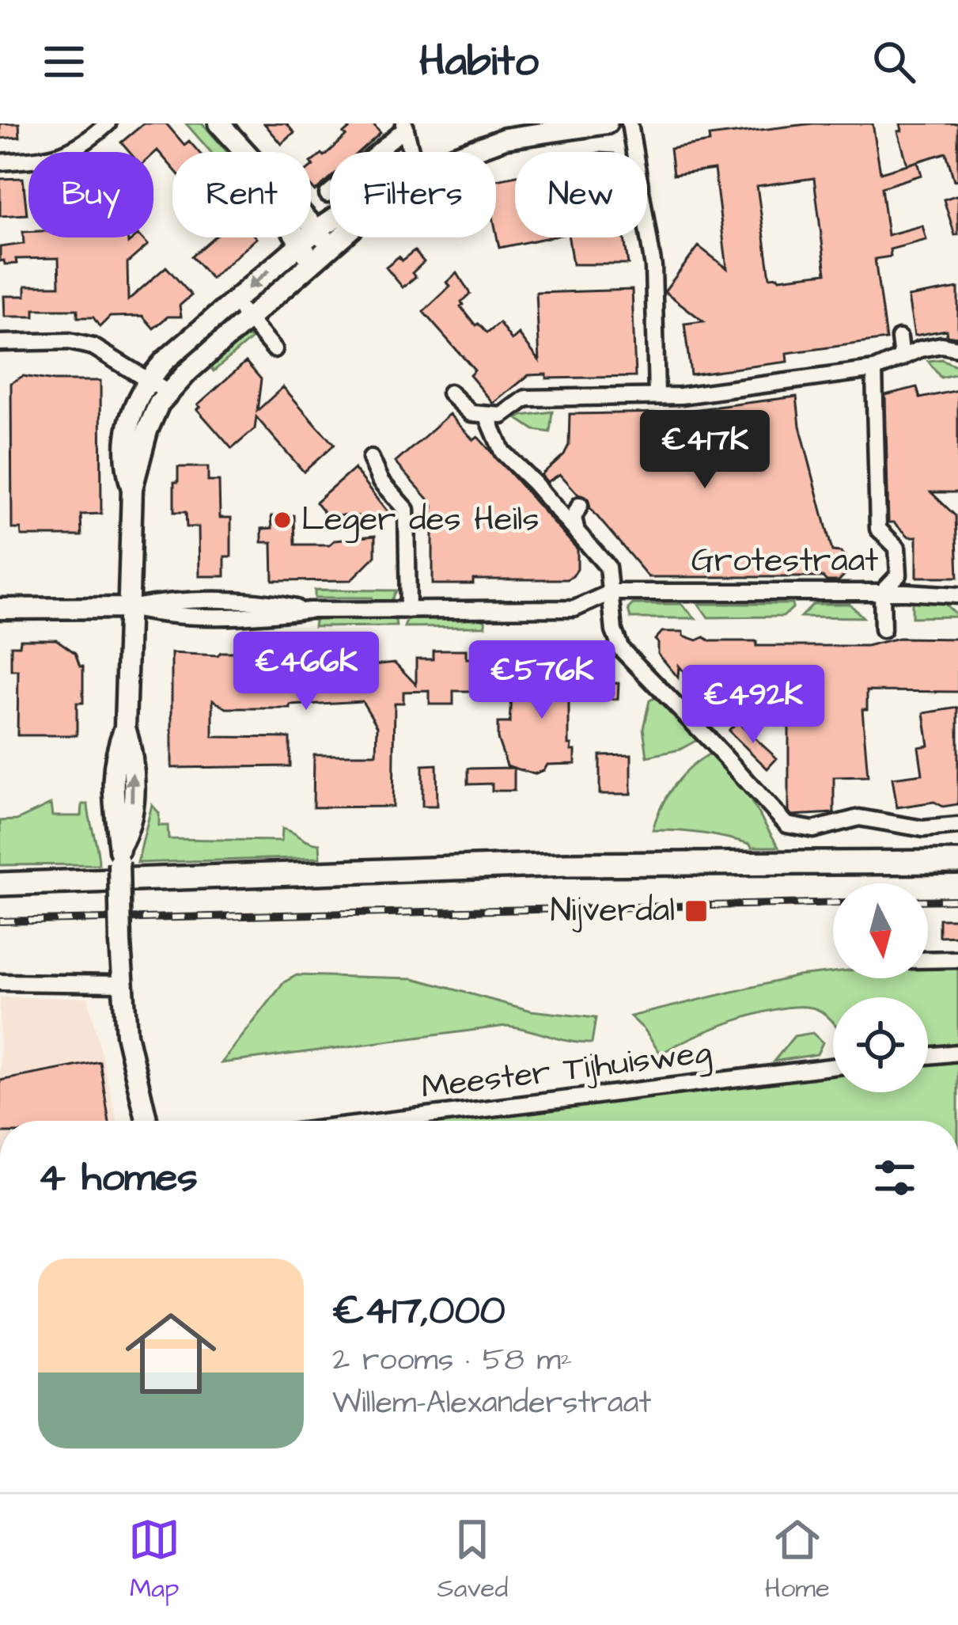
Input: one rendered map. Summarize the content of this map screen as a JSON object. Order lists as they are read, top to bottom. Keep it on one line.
{"streets":{"street":["Grotestraat","Meester Tijhuisweg"]},"places":{"other":["Leger des Heils"],"transit":["Nijverdal"]},"north":"bottom","page":{"header":"Habito","chip":["Buy","Rent","Filters","New"],"price":["€417K","€466K","€576K","€492K"],"heading":"4 homes","list":[{"name":"€417,000","note":"2 rooms · 58 m² · Willem-Alexanderstraat"}],"tabs":["Map","Saved","Home"]}}
